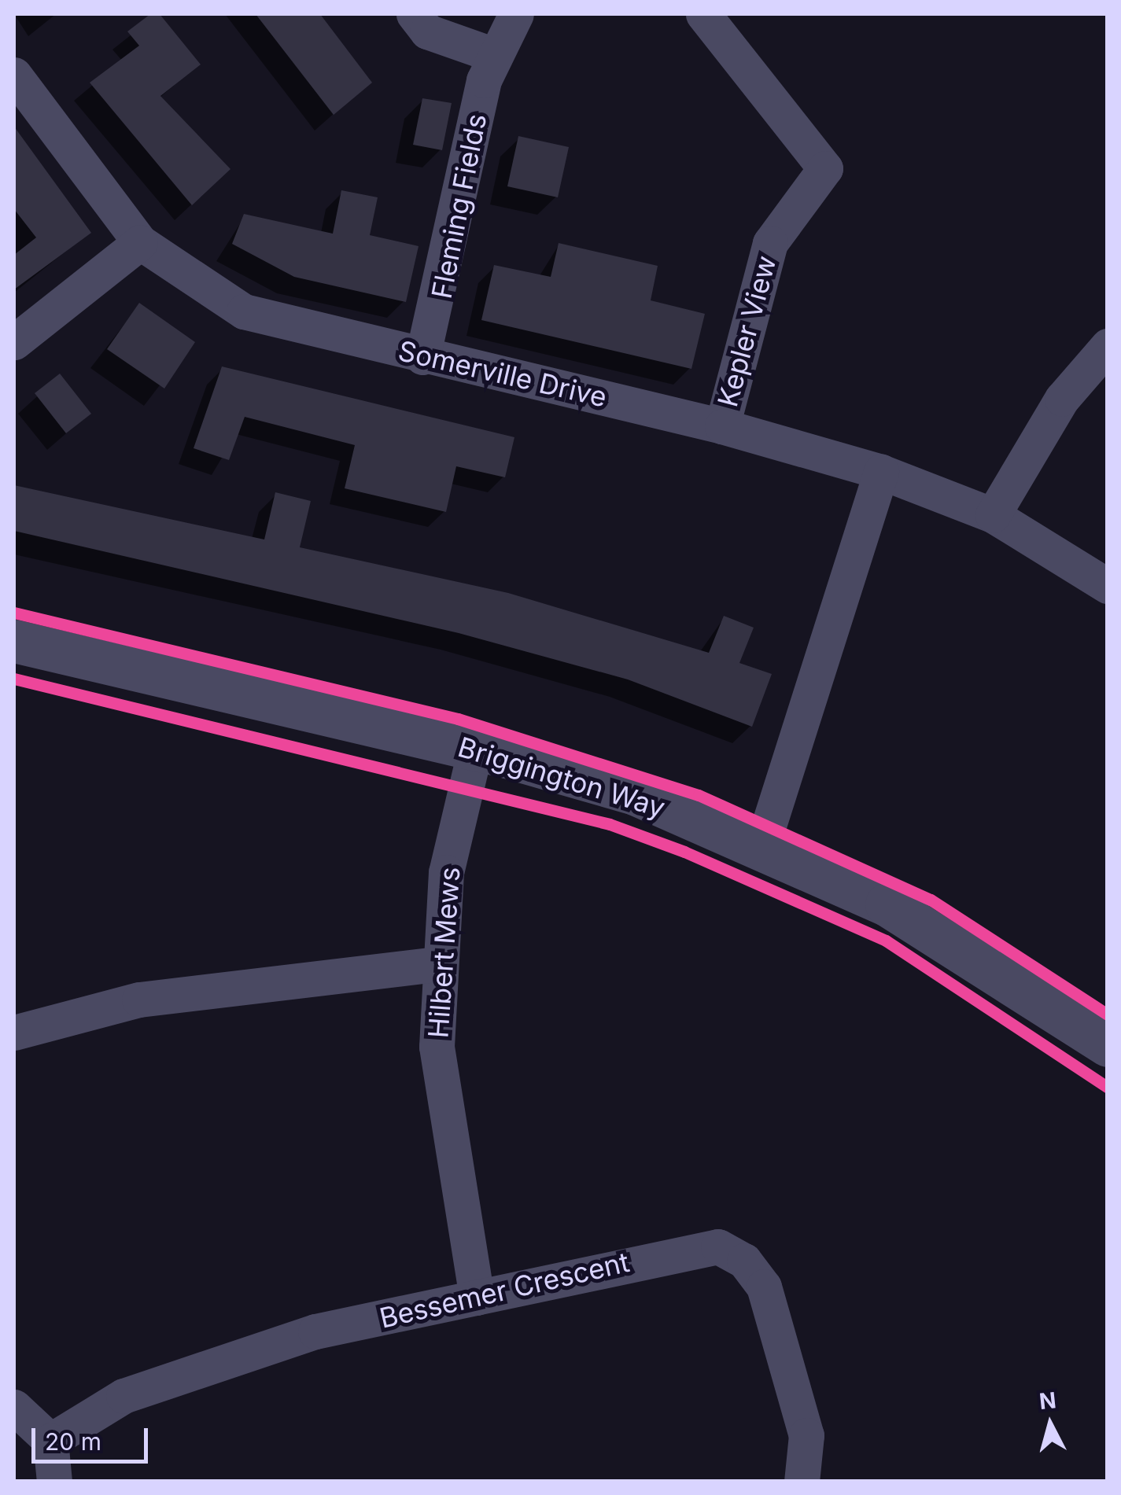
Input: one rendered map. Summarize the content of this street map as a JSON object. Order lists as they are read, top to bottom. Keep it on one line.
{"streets":{"street":["Fleming Fields","Kepler View","Somerville Drive","Briggington Way","Hilbert Mews","Bessemer Crescent"]},"crossings":[["Fleming Fields","Somerville Drive"],["Kepler View","Somerville Drive"],["Briggington Way","Hilbert Mews"],["Hilbert Mews","Bessemer Crescent"]],"scale_bar":"20 m","north":"top"}
